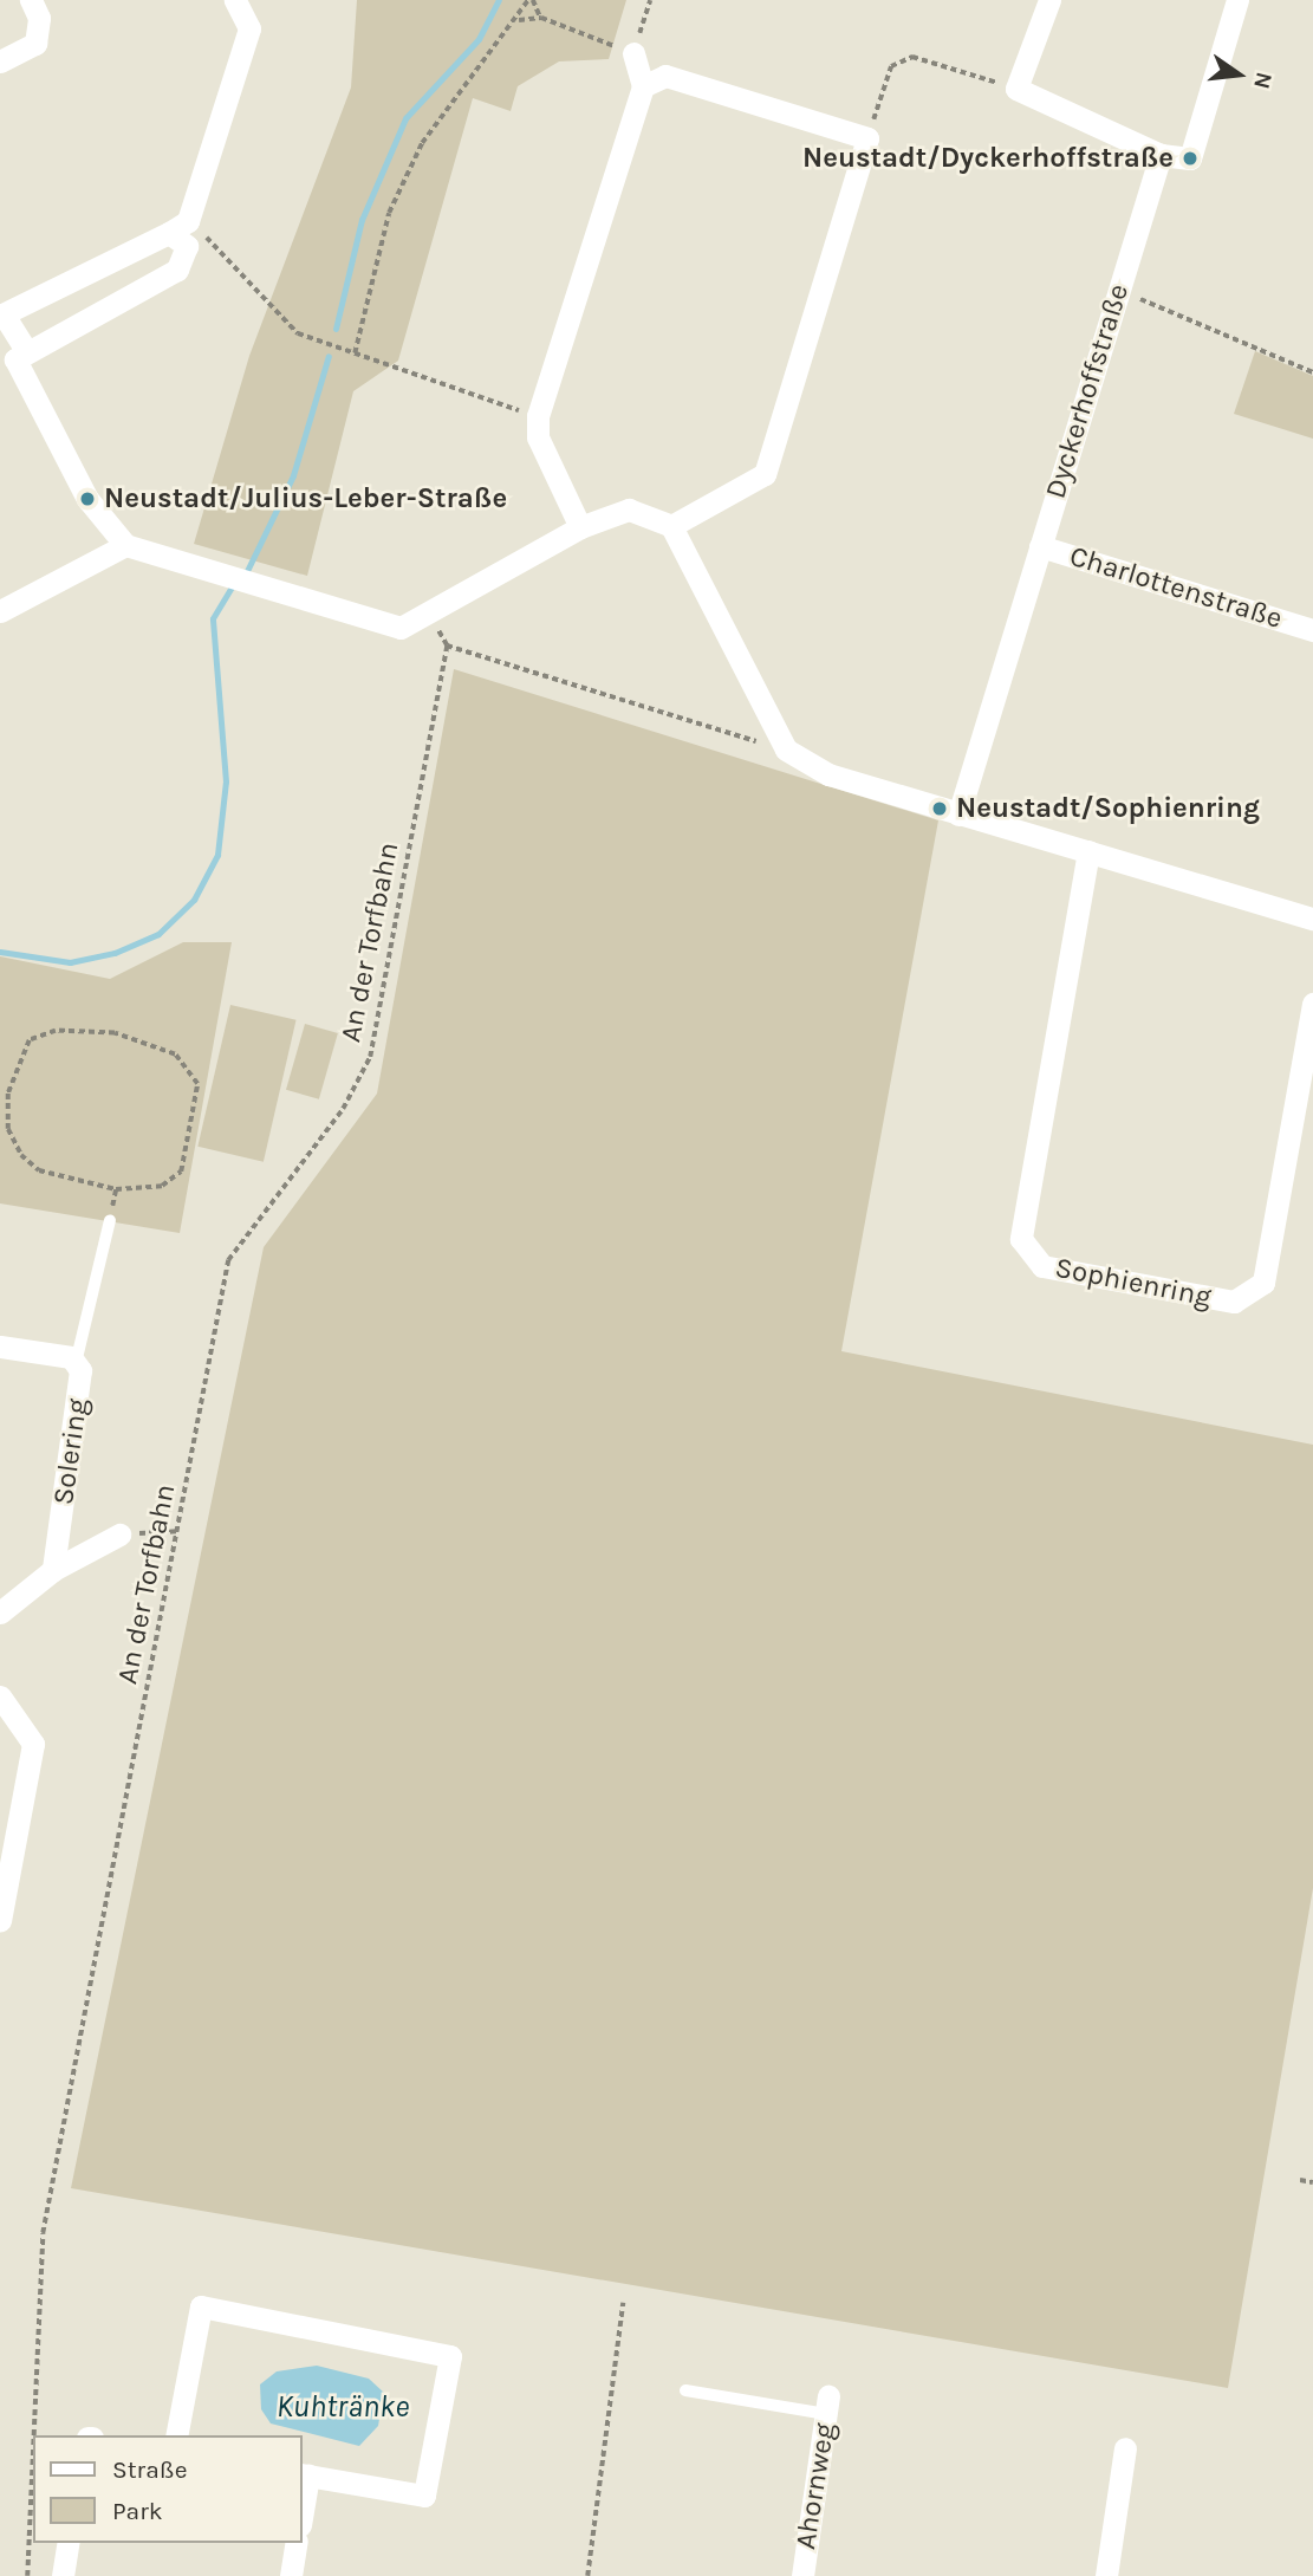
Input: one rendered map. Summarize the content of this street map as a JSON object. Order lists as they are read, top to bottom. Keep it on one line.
{"streets":{"street":["Dyckerhoffstraße","Charlottenstraße","Sophienring","Solering","Ahornweg"],"path":["An der Torfbahn"]},"crossings":[["Dyckerhoffstraße","Charlottenstraße"]],"water":["Kuhtränke"],"places":["Neustadt/Dyckerhoffstraße","Neustadt/Julius-Leber-Straße","Neustadt/Sophienring"],"legend":["Straße","Park"],"north":"right"}
